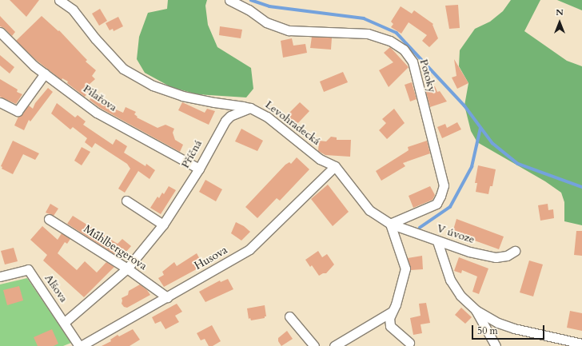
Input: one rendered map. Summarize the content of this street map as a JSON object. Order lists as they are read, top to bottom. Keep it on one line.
{"streets":{"street":["Potoky","Pilařova","Levohradecká","Příčná","V úvoze","Műhlbergerova","Husova","Alšova"]},"crossings":[["Potoky","Levohradecká"],["Potoky","V úvoze"],["Pilařova","Příčná"],["Levohradecká","Příčná"],["Levohradecká","V úvoze"],["Levohradecká","Husova"],["Příčná","Műhlbergerova"],["Příčná","Alšova"],["Műhlbergerova","Husova"],["Husova","Alšova"]],"scale_bar":"50 m","north":"top"}
